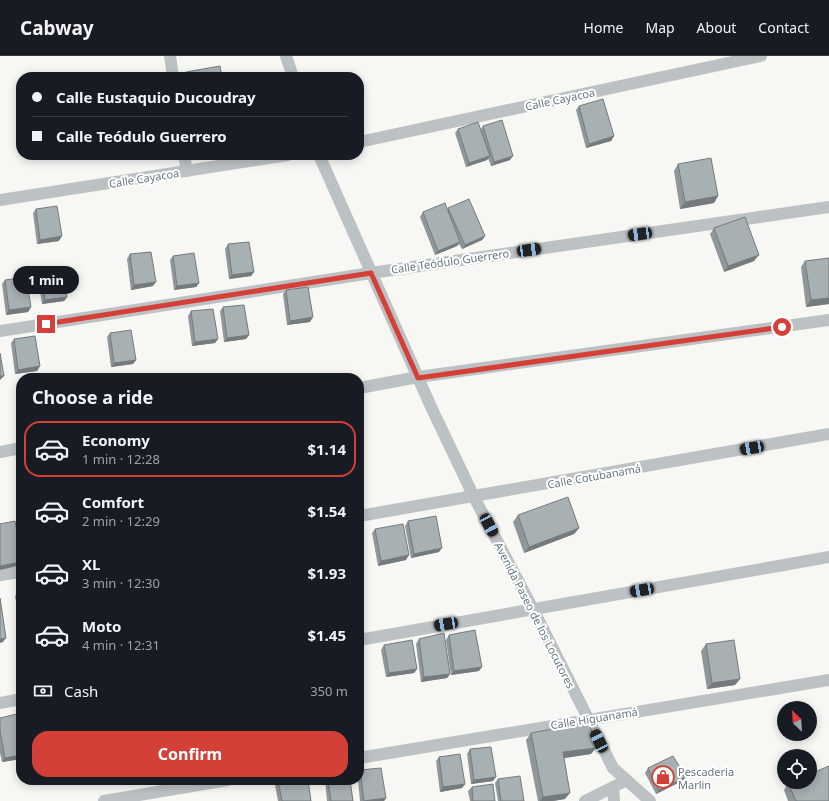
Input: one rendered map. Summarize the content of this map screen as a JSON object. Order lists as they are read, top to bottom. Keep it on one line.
{"streets":{"street":["Calle Cayacoa","Calle Teódulo Guerrero","Calle Cotubanamá","Avenida Paseo de los Locutores","Calle Higuanamá"]},"crossings":[["Calle Teódulo Guerrero","Avenida Paseo de los Locutores"],["Calle Cotubanamá","Avenida Paseo de los Locutores"],["Avenida Paseo de los Locutores","Calle Higuanamá"]],"places":{"shop":["Pescaderia Marlin"]},"north":"top left","page":{"header":"Cabway","nav":["Home","Map","About","Contact"],"banner":["Calle Eustaquio Ducoudray","Calle Teódulo Guerrero"],"bubble":"1 min","heading":"Choose a ride","list":[{"name":"Economy","note":"1 min · 12:28","value":"$1.14"},{"name":"Comfort","note":"2 min · 12:29","value":"$1.54"},{"name":"XL","note":"3 min · 12:30","value":"$1.93"},{"name":"Moto","note":"4 min · 12:31","value":"$1.45"}],"pay":["Cash","350 m"],"buttons":"Confirm"}}
